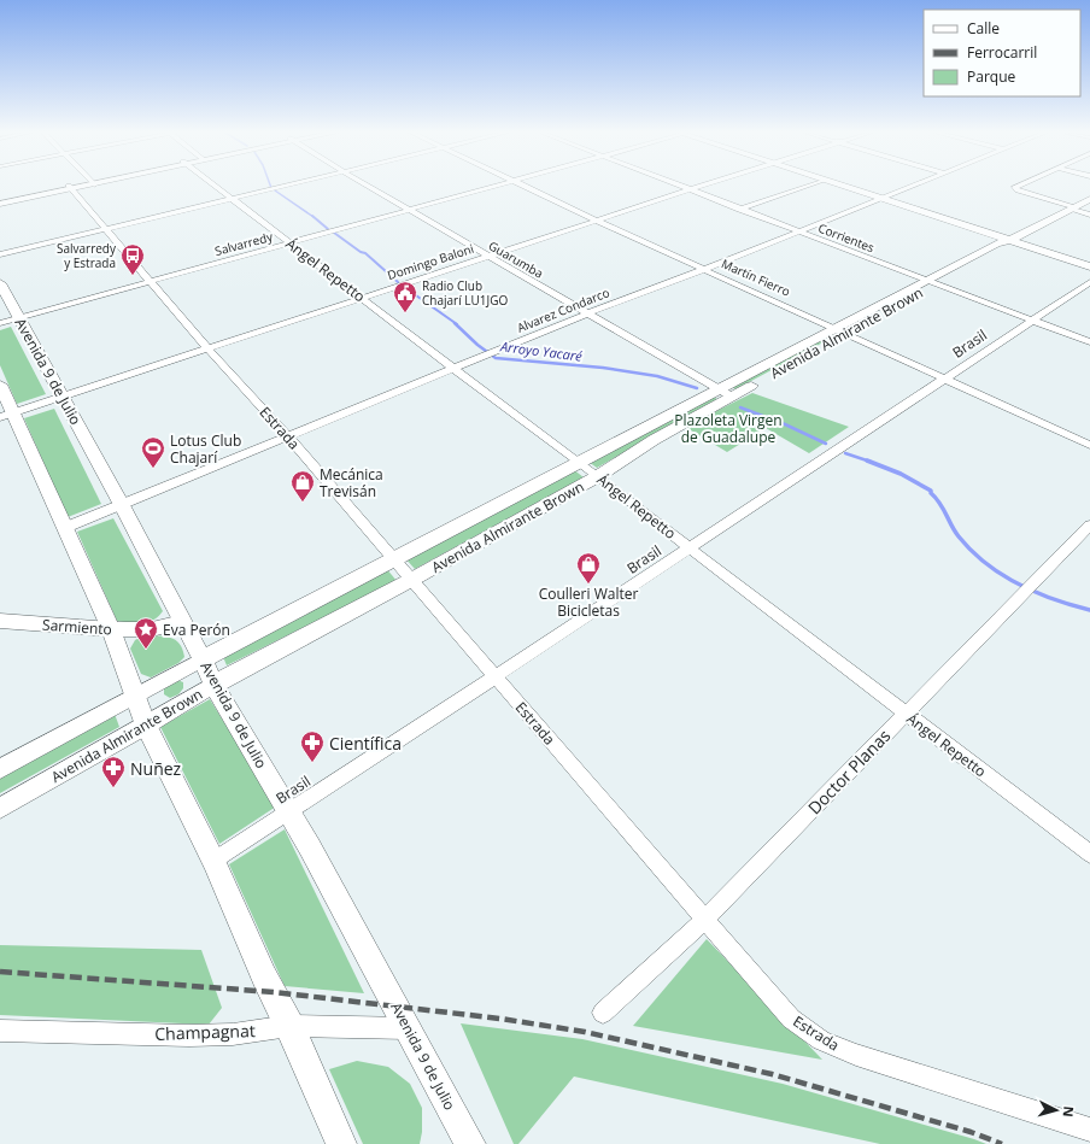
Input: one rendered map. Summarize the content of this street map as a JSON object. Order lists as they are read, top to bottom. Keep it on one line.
{"streets":{"main road":["Avenida Almirante Brown","Avenida 9 de Julio"],"street":["Corrientes","Salvarredy","Guarumba","Domingo Baloni","Ángel Repetto","Martín Fierro","Alvarez Condarco","Brasil","Estrada","Sarmiento","Doctor Planas","Champagnat"]},"crossings":[["Corrientes","Domingo Baloni"],["Corrientes","Alvarez Condarco"],["Corrientes","Avenida Almirante Brown"],["Corrientes","Brasil"],["Salvarredy","Guarumba"],["Salvarredy","Ángel Repetto"],["Salvarredy","Avenida 9 de Julio"],["Salvarredy","Estrada"],["Guarumba","Domingo Baloni"],["Guarumba","Alvarez Condarco"],["Guarumba","Avenida Almirante Brown"],["Domingo Baloni","Ángel Repetto"],["Domingo Baloni","Martín Fierro"],["Domingo Baloni","Avenida 9 de Julio"],["Domingo Baloni","Estrada"],["Ángel Repetto","Alvarez Condarco"],["Ángel Repetto","Avenida Almirante Brown"],["Ángel Repetto","Brasil"],["Ángel Repetto","Doctor Planas"],["Martín Fierro","Alvarez Condarco"],["Martín Fierro","Avenida Almirante Brown"],["Martín Fierro","Brasil"],["Alvarez Condarco","Avenida 9 de Julio"],["Alvarez Condarco","Estrada"],["Avenida Almirante Brown","Avenida 9 de Julio"],["Avenida Almirante Brown","Estrada"],["Brasil","Avenida 9 de Julio"],["Brasil","Estrada"],["Avenida 9 de Julio","Sarmiento"],["Avenida 9 de Julio","Champagnat"],["Estrada","Doctor Planas"]],"water":["Arroyo Yacaré"],"parks":["Plazoleta Virgen de Guadalupe"],"places":{"bus stop":["Salvarredy y Estrada"],"public building":["Radio Club Chajarí LU1JGO"],"sports":["Lotus Club Chajarí"],"shop":["Mecánica Trevisán","Coulleri Walter Bicicletas"],"place":["Eva Perón"],"pharmacy":["Científica","Nuñez"]},"legend":["Calle","Ferrocarril","Parque"],"north":"right"}
